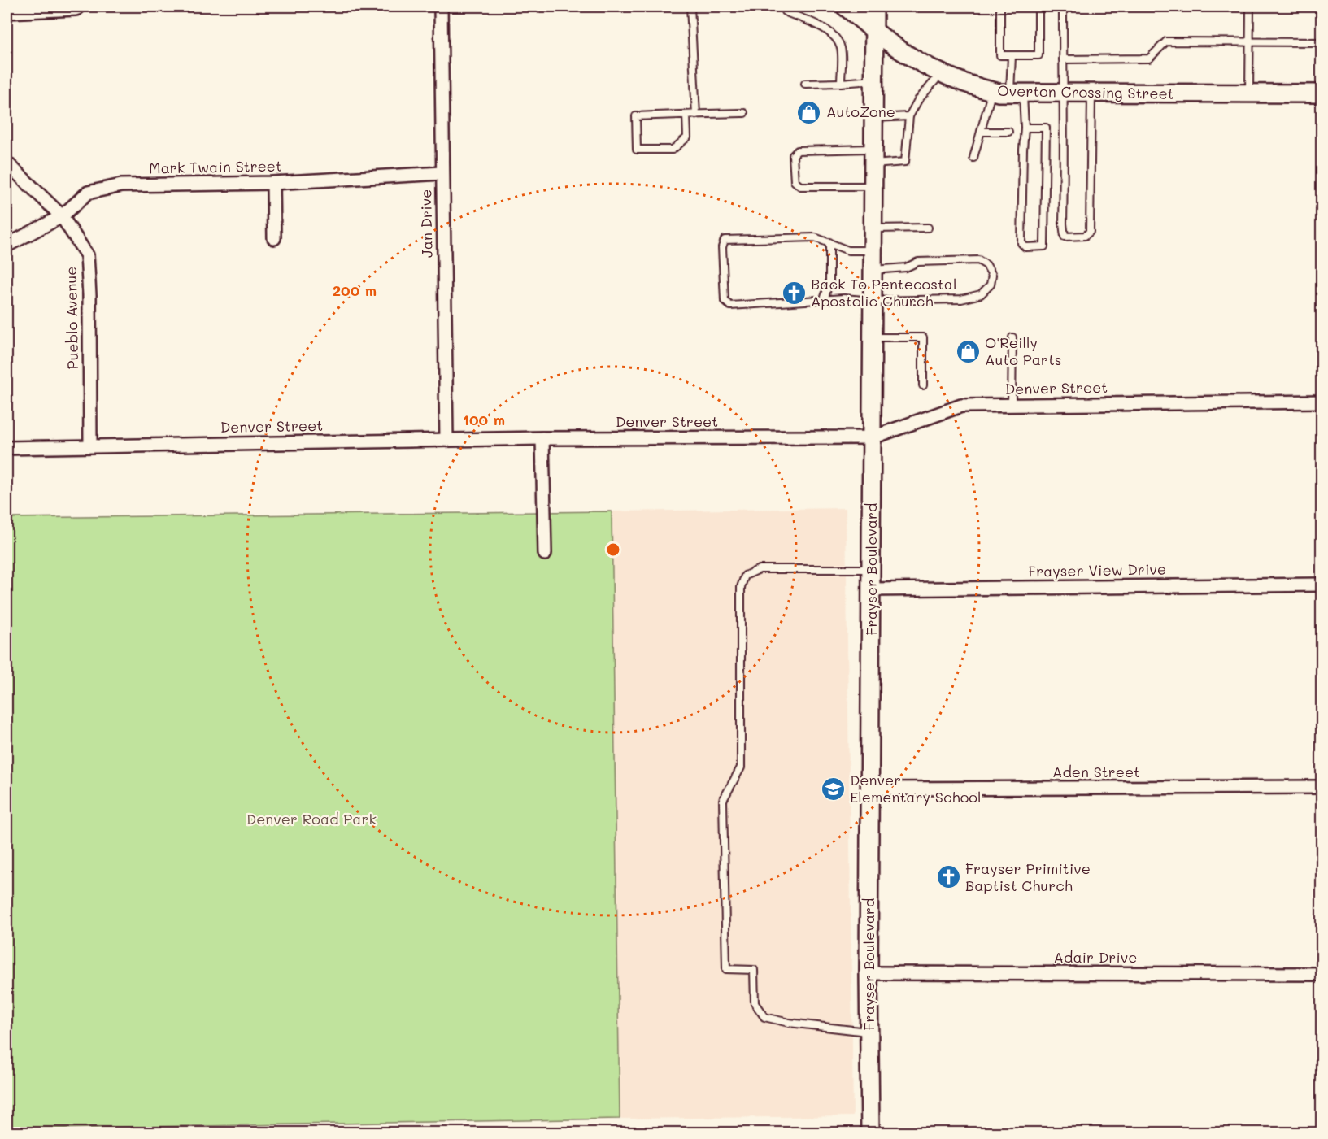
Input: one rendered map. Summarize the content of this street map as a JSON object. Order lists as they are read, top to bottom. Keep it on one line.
{"streets":{"main road":["Overton Crossing Street","Frayser Boulevard"],"street":["Mark Twain Street","Jan Drive","Pueblo Avenue","Denver Street","Frayser View Drive","Aden Street","Adair Drive"]},"crossings":[["Overton Crossing Street","Frayser Boulevard"],["Mark Twain Street","Jan Drive"],["Mark Twain Street","Pueblo Avenue"],["Jan Drive","Denver Street"],["Pueblo Avenue","Denver Street"],["Denver Street","Frayser Boulevard"],["Frayser Boulevard","Frayser View Drive"],["Frayser Boulevard","Aden Street"],["Frayser Boulevard","Adair Drive"]],"parks":["Denver Road Park"],"places":{"shop":["AutoZone","O'Reilly Auto Parts"],"church":["Back To Pentecostal Apostolic Church","Frayser Primitive Baptist Church"],"school or university":["Denver Elementary School"]},"rings":["200 m","100 m"]}
